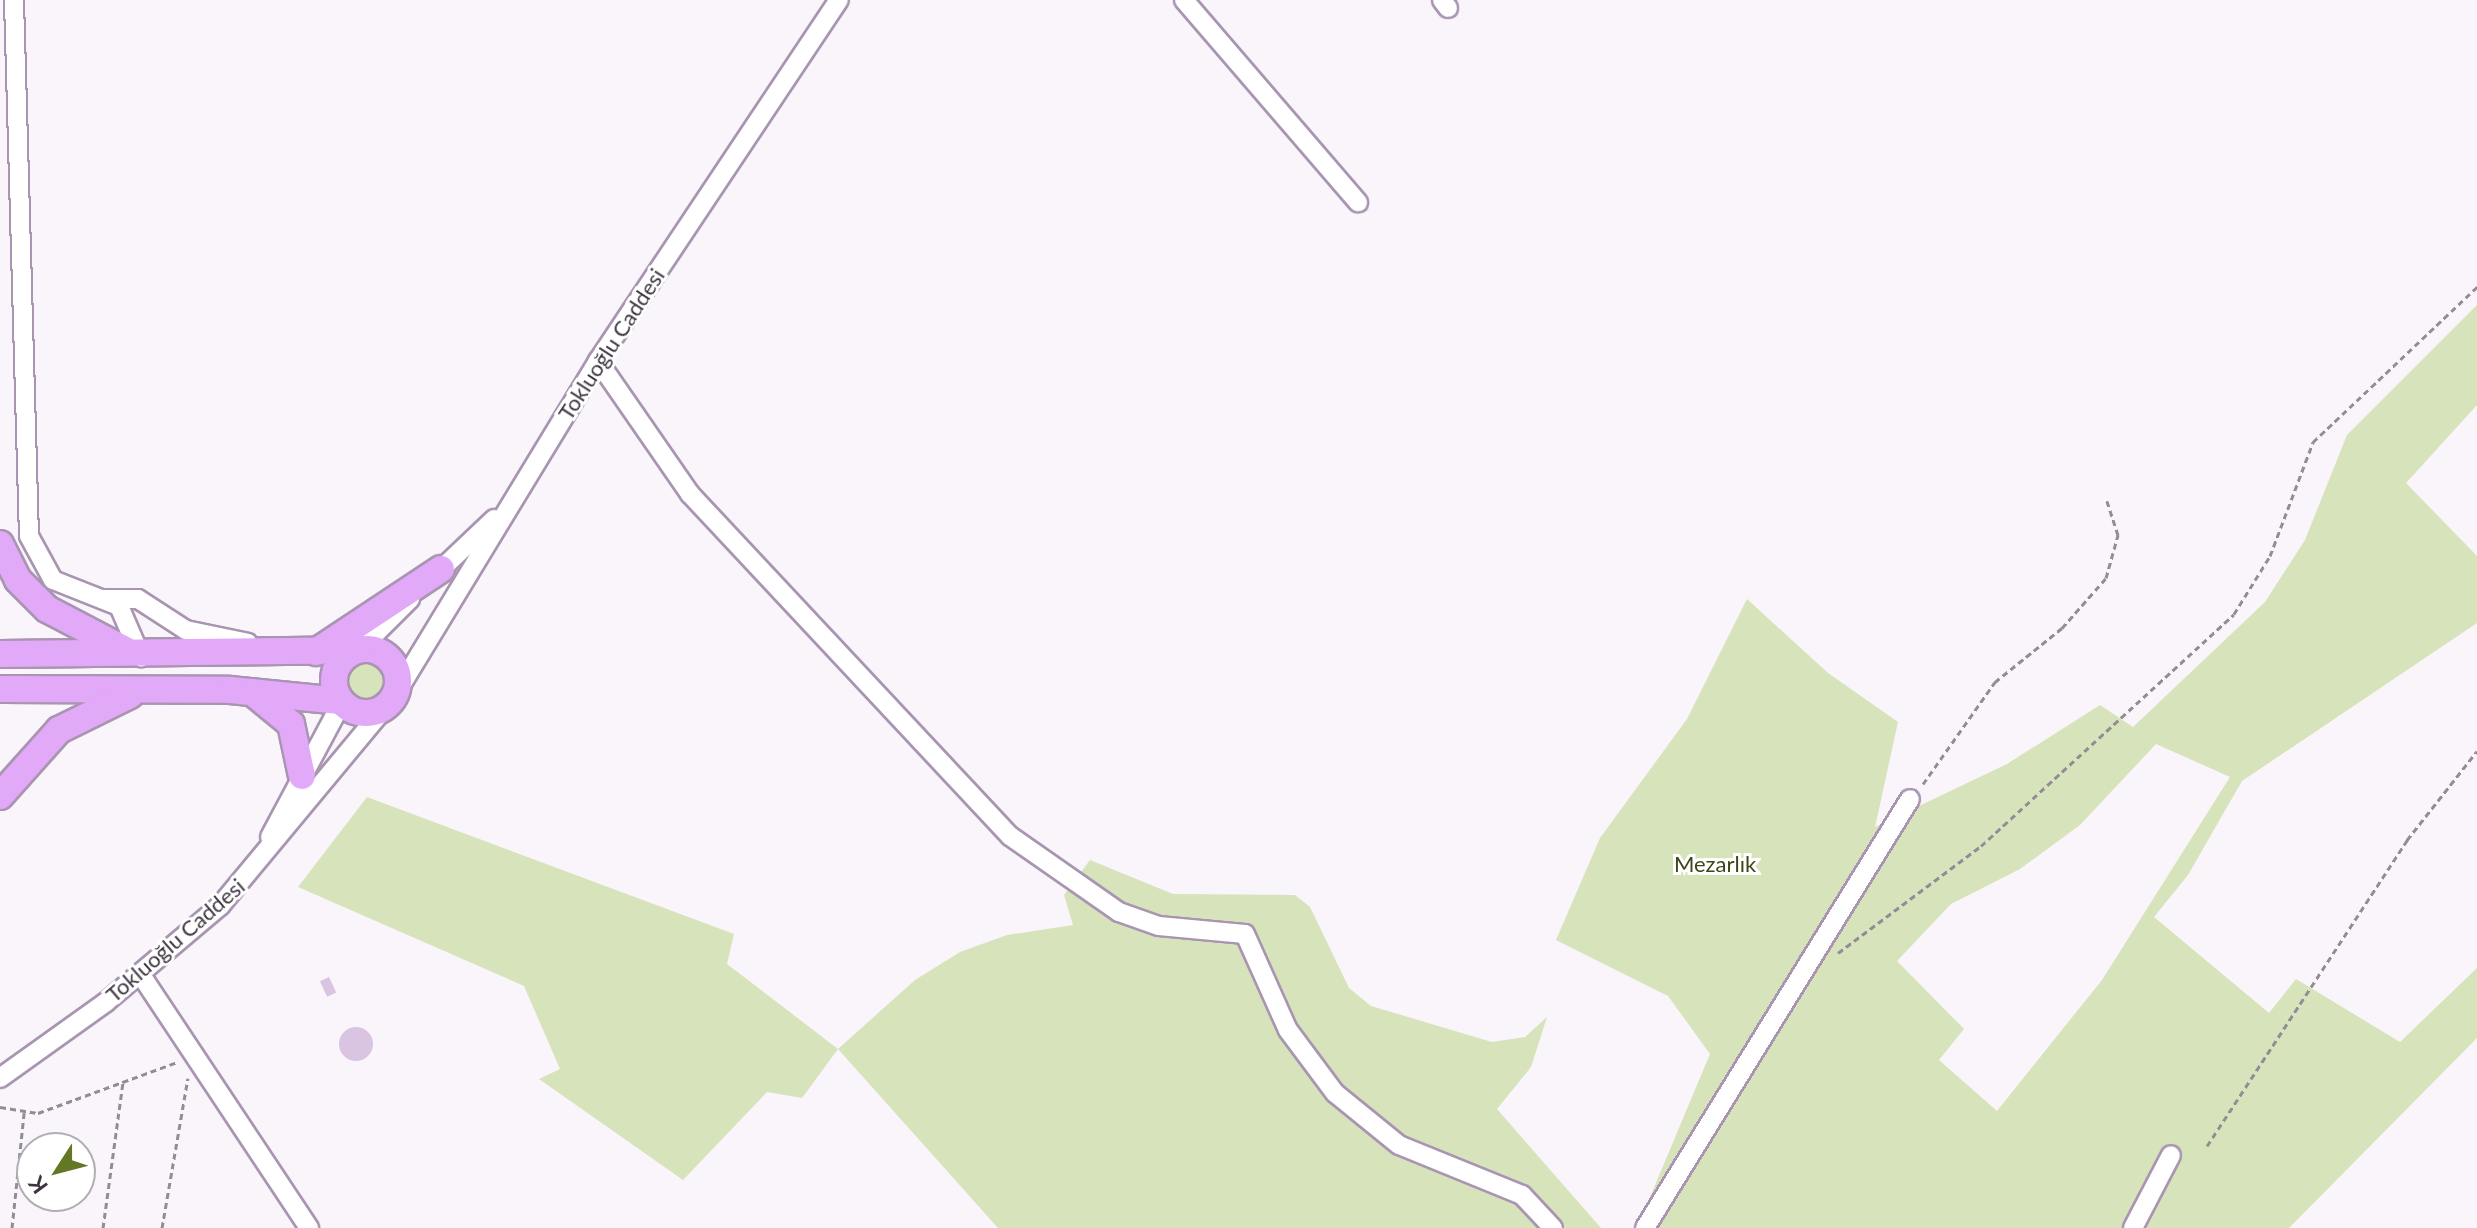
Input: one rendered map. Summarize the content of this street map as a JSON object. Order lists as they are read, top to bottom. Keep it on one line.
{"streets":{"street":["Tokluoğlu Caddesi"]},"parks":["Mezarlık"],"north":"bottom left"}
